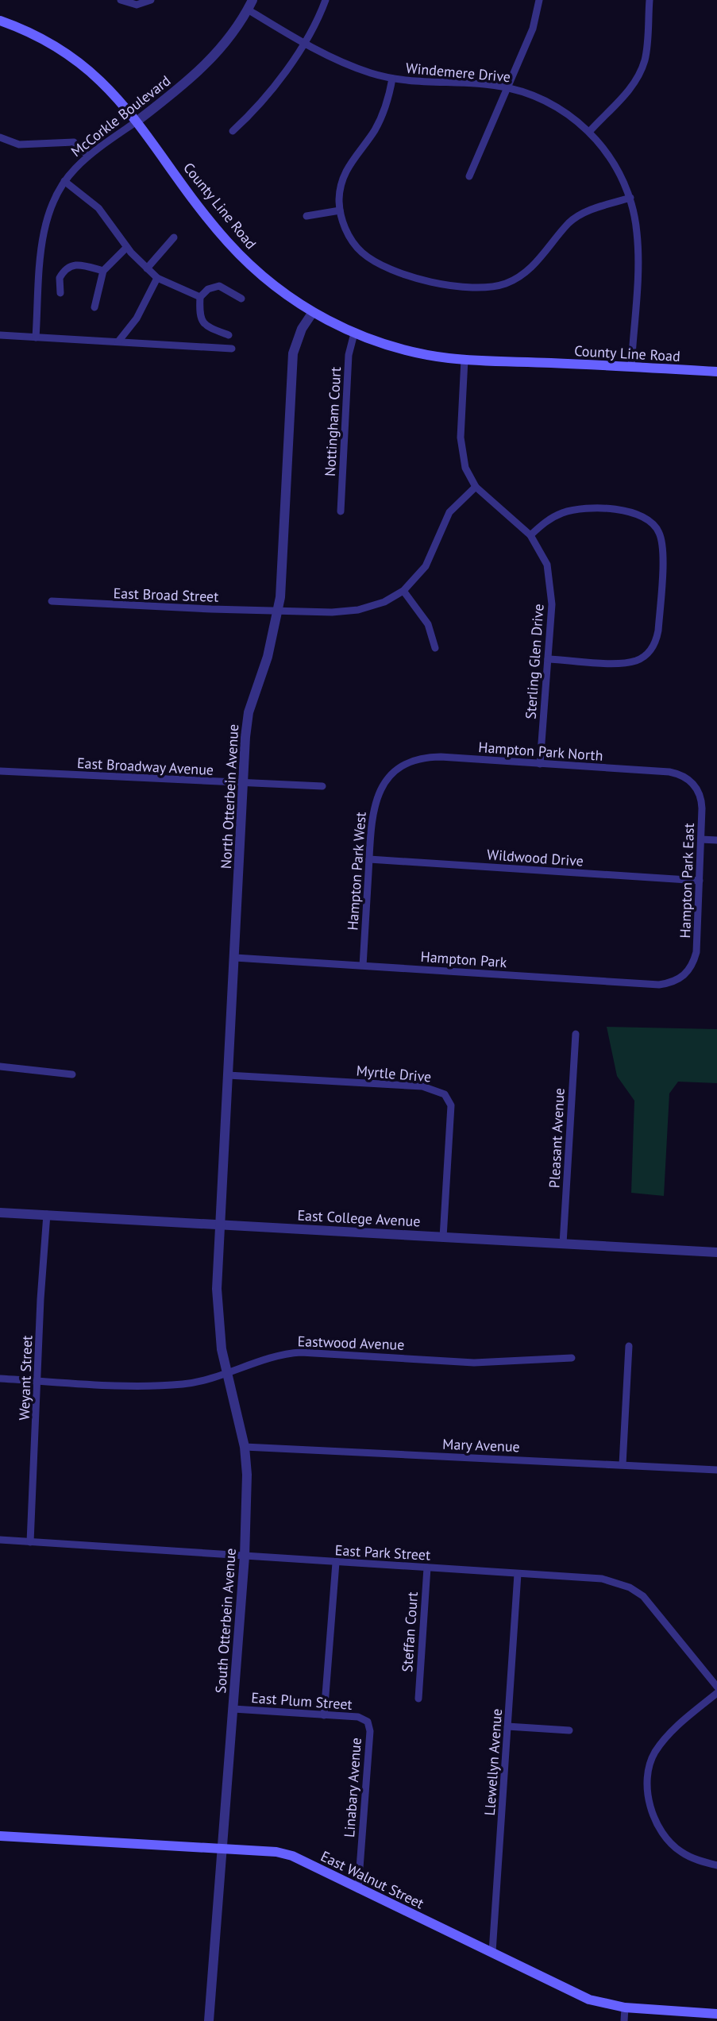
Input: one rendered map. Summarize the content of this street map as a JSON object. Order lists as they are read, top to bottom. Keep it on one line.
{"streets":{"main road":["County Line Road","East Walnut Street"],"street":["Windemere Drive","McCorkle Boulevard","Nottingham Court","East Broad Street","Sterling Glen Drive","Hampton Park North","East Broadway Avenue","North Otterbein Avenue","Wildwood Drive","Hampton Park West","Hampton Park East","Hampton Park","Myrtle Drive","Pleasant Avenue","East College Avenue","Eastwood Avenue","Weyant Street","Mary Avenue","East Park Street","South Otterbein Avenue","Steffan Court","East Plum Street","Llewellyn Avenue","Linabary Avenue"]},"crossings":[["Windemere Drive","McCorkle Boulevard"],["Windemere Drive","County Line Road"],["McCorkle Boulevard","County Line Road"],["County Line Road","Nottingham Court"],["County Line Road","Sterling Glen Drive"],["County Line Road","North Otterbein Avenue"],["East Broad Street","North Otterbein Avenue"],["Sterling Glen Drive","Hampton Park North"],["Hampton Park North","Hampton Park West"],["Hampton Park North","Hampton Park East"],["East Broadway Avenue","North Otterbein Avenue"],["North Otterbein Avenue","Hampton Park"],["North Otterbein Avenue","Myrtle Drive"],["North Otterbein Avenue","East College Avenue"],["North Otterbein Avenue","South Otterbein Avenue"],["Wildwood Drive","Hampton Park West"],["Wildwood Drive","Hampton Park East"],["Hampton Park West","Hampton Park"],["Hampton Park East","Hampton Park"],["Myrtle Drive","East College Avenue"],["Pleasant Avenue","East College Avenue"],["East College Avenue","Weyant Street"],["East College Avenue","South Otterbein Avenue"],["Eastwood Avenue","Weyant Street"],["Eastwood Avenue","South Otterbein Avenue"],["Weyant Street","East Park Street"],["Mary Avenue","South Otterbein Avenue"],["East Park Street","South Otterbein Avenue"],["East Park Street","Steffan Court"],["East Park Street","Llewellyn Avenue"],["South Otterbein Avenue","East Plum Street"],["South Otterbein Avenue","East Walnut Street"],["East Plum Street","Linabary Avenue"],["Llewellyn Avenue","East Walnut Street"],["Linabary Avenue","East Walnut Street"]]}
